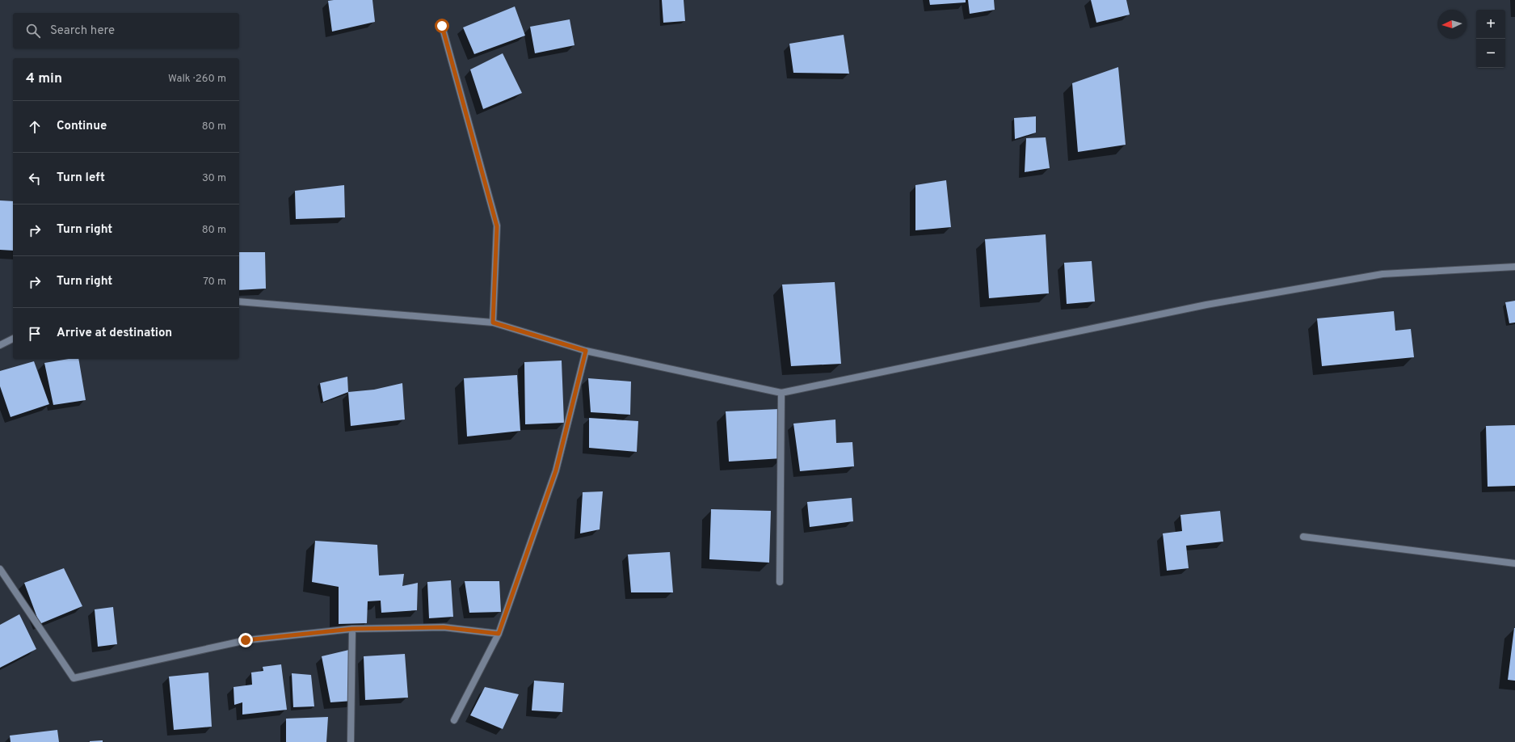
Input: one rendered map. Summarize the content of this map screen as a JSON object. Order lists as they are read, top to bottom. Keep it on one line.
{"north":"left","page":{"map_buttons":["+","−"],"search":"Search here","heading":["4 min","Walk · 260 m"],"list":[["Continue","80 m"],["Turn left","30 m"],["Turn right","80 m"],["Turn right","70 m"],"Arrive at destination"]}}
